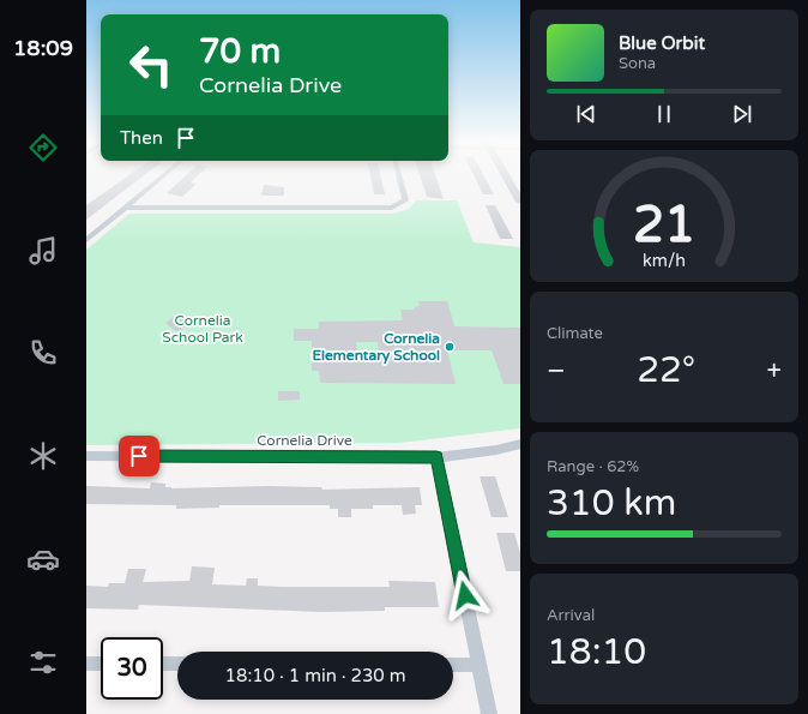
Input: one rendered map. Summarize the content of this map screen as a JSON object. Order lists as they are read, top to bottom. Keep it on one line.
{"streets":{"street":["Cornelia Drive"]},"parks":["Cornelia School Park"],"places":["Cornelia Elementary School"],"page":{"tabs":"18:09","turn":["70 m","Cornelia Drive"],"song":["Blue Orbit","Sona"],"then":"Then","tile":["Climate",["Range · 62%","310 km"],["Arrival","18:10"]],"heat":["−","22°","+"],"limit":"30","trip":"18:10 · 1 min · 230 m","gauge":["21","km/h"]}}
